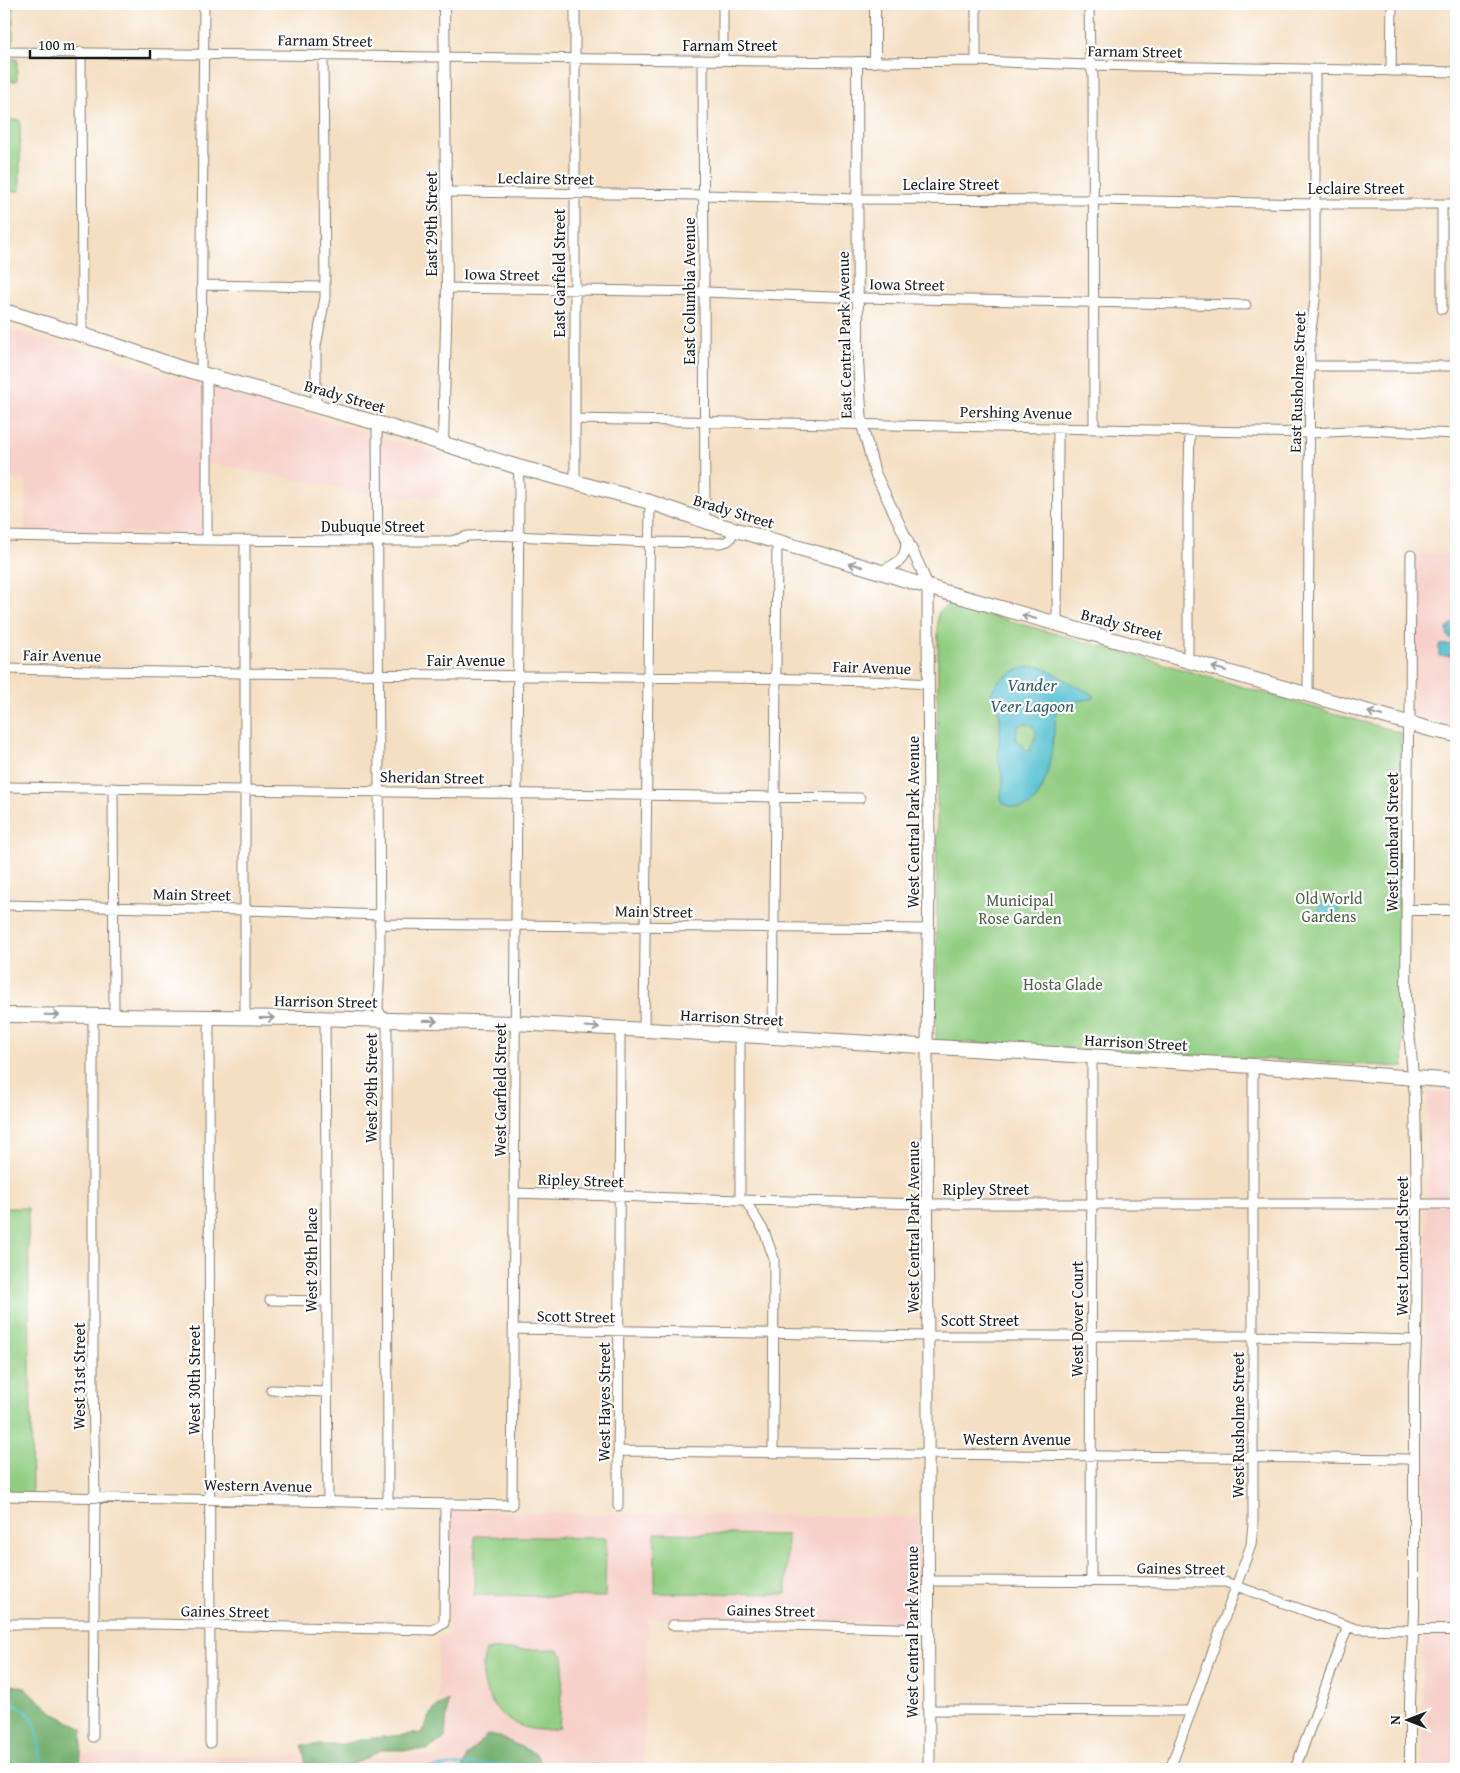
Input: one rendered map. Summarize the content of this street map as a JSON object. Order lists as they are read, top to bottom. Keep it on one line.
{"streets":{"highway":["Brady Street","Harrison Street"],"main road":["East Central Park Avenue","West Central Park Avenue"],"street":["Farnam Street","Leclaire Street","East 29th Street","East Garfield Street","Iowa Street","East Columbia Avenue","East Rusholme Street","Pershing Avenue","Dubuque Street","Fair Avenue","Sheridan Street","West Lombard Street","Main Street","West 29th Street","West Garfield Street","Ripley Street","West 29th Place","Scott Street","West Dover Court","West 31st Street","West 30th Street","West Hayes Street","West Rusholme Street","Western Avenue","Gaines Street"]},"crossings":[["Farnam Street","East 29th Street"],["Farnam Street","East Garfield Street"],["Farnam Street","East Columbia Avenue"],["Farnam Street","East Central Park Avenue"],["Farnam Street","East Rusholme Street"],["Leclaire Street","East 29th Street"],["Leclaire Street","East Garfield Street"],["Leclaire Street","East Columbia Avenue"],["Leclaire Street","East Central Park Avenue"],["Leclaire Street","East Rusholme Street"],["East 29th Street","Iowa Street"],["East 29th Street","Brady Street"],["East Garfield Street","Iowa Street"],["East Garfield Street","Brady Street"],["East Garfield Street","Pershing Avenue"],["Iowa Street","East Columbia Avenue"],["Iowa Street","East Central Park Avenue"],["East Columbia Avenue","Brady Street"],["East Columbia Avenue","Pershing Avenue"],["East Central Park Avenue","Brady Street"],["East Central Park Avenue","Pershing Avenue"],["East Central Park Avenue","Fair Avenue"],["East Central Park Avenue","West Central Park Avenue"],["East Rusholme Street","Brady Street"],["East Rusholme Street","Pershing Avenue"],["Brady Street","Dubuque Street"],["Brady Street","West Lombard Street"],["Fair Avenue","West Central Park Avenue"],["Fair Avenue","West 29th Street"],["Fair Avenue","West Garfield Street"],["Sheridan Street","West 29th Street"],["Sheridan Street","West Garfield Street"],["West Central Park Avenue","Main Street"],["West Central Park Avenue","Harrison Street"],["West Central Park Avenue","Ripley Street"],["West Central Park Avenue","Scott Street"],["West Central Park Avenue","Western Avenue"],["West Central Park Avenue","Gaines Street"],["West Lombard Street","Harrison Street"],["West Lombard Street","Ripley Street"],["West Lombard Street","Scott Street"],["West Lombard Street","Western Avenue"],["West Lombard Street","Gaines Street"],["Main Street","West 29th Street"],["Main Street","West Garfield Street"],["Harrison Street","West 29th Street"],["Harrison Street","West Garfield Street"],["Harrison Street","West 29th Place"],["Harrison Street","West Dover Court"],["Harrison Street","West 31st Street"],["Harrison Street","West 30th Street"],["Harrison Street","West Hayes Street"],["Harrison Street","West Rusholme Street"],["West 29th Street","Western Avenue"],["West Garfield Street","Ripley Street"],["West Garfield Street","Scott Street"],["West Garfield Street","Western Avenue"],["Ripley Street","West Dover Court"],["Ripley Street","West Hayes Street"],["Ripley Street","West Rusholme Street"],["West 29th Place","Western Avenue"],["Scott Street","West Dover Court"],["Scott Street","West Hayes Street"],["Scott Street","West Rusholme Street"],["West Dover Court","Western Avenue"],["West Dover Court","Gaines Street"],["West 31st Street","Western Avenue"],["West 31st Street","Gaines Street"],["West 30th Street","Western Avenue"],["West 30th Street","Gaines Street"],["West Hayes Street","Western Avenue"],["West Rusholme Street","Western Avenue"],["West Rusholme Street","Gaines Street"],["Western Avenue","Gaines Street"]],"water":["Vander Veer Lagoon"],"parks":["Old World Gardens","Municipal Rose Garden","Hosta Glade"],"scale_bar":"100 m","north":"left"}
